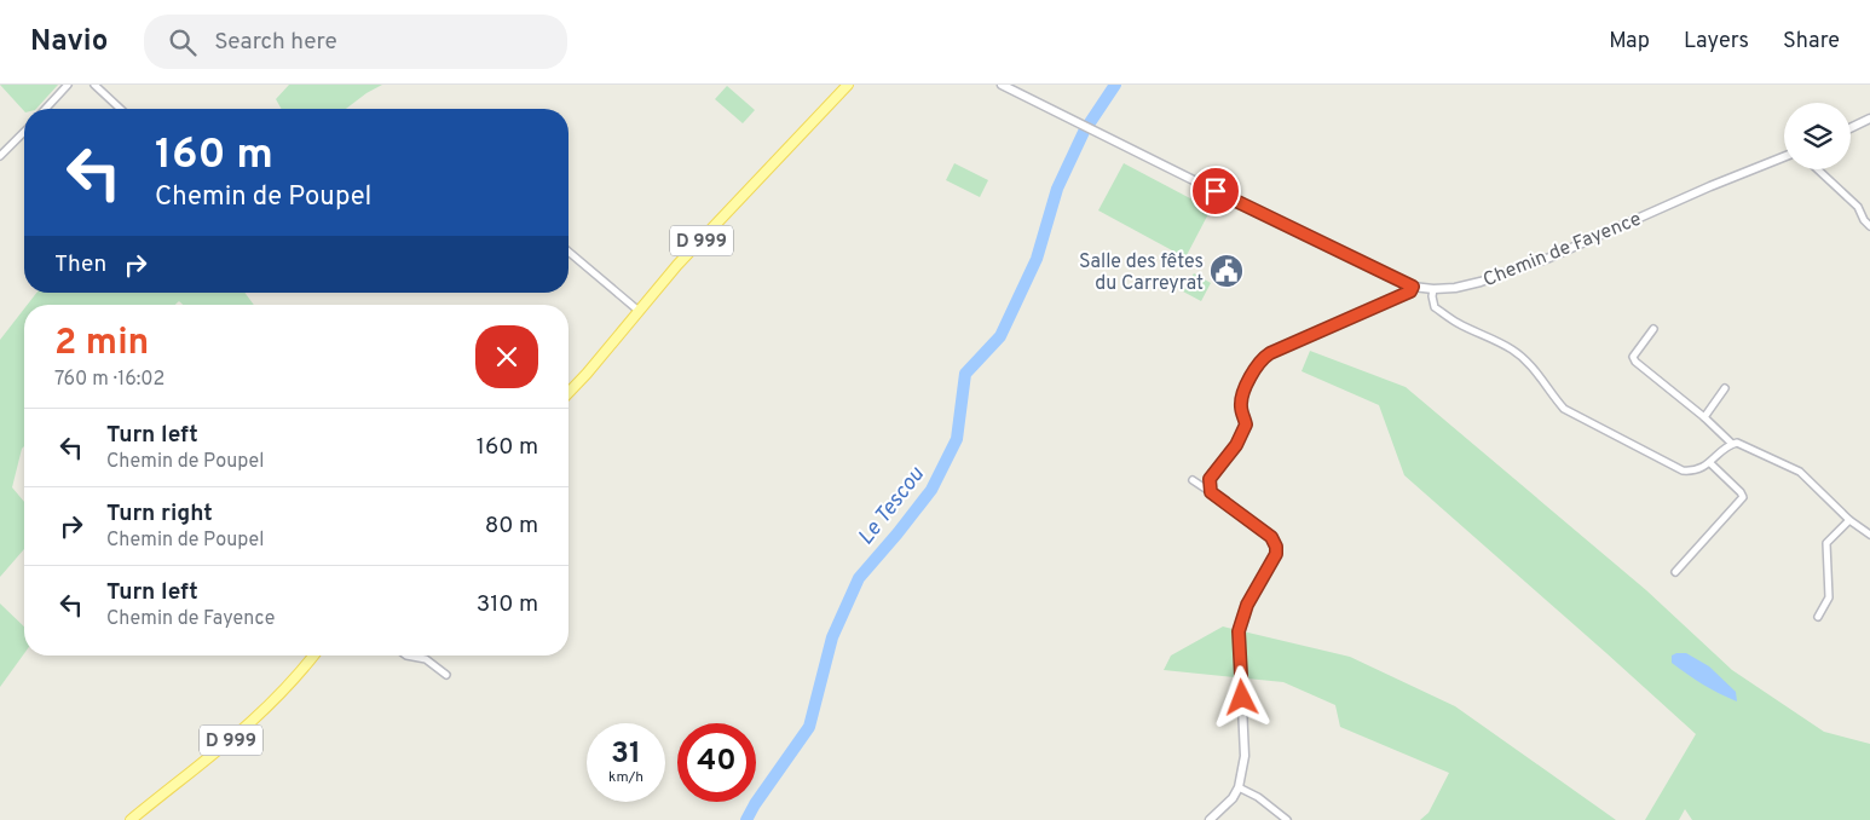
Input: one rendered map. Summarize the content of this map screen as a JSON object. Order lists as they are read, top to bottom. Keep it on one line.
{"streets":{"main road":["D 999"],"street":["Chemin de Fayence"]},"water":["Le Tescou"],"places":{"public building":["Salle des fêtes du Carreyrat"]},"page":{"header":"Navio","search":"Search here","nav":["Map","Layers","Share"],"turn":["160 m","Chemin de Poupel"],"then":"Then","heading":["2 min","760 m · 16:02"],"list":[{"name":"Turn left","note":"Chemin de Poupel","value":"160 m"},{"name":"Turn right","note":"Chemin de Poupel","value":"80 m"},{"name":"Turn left","note":"Chemin de Fayence","value":"310 m"}],"speed":"31 km/h","limit":"40"}}
